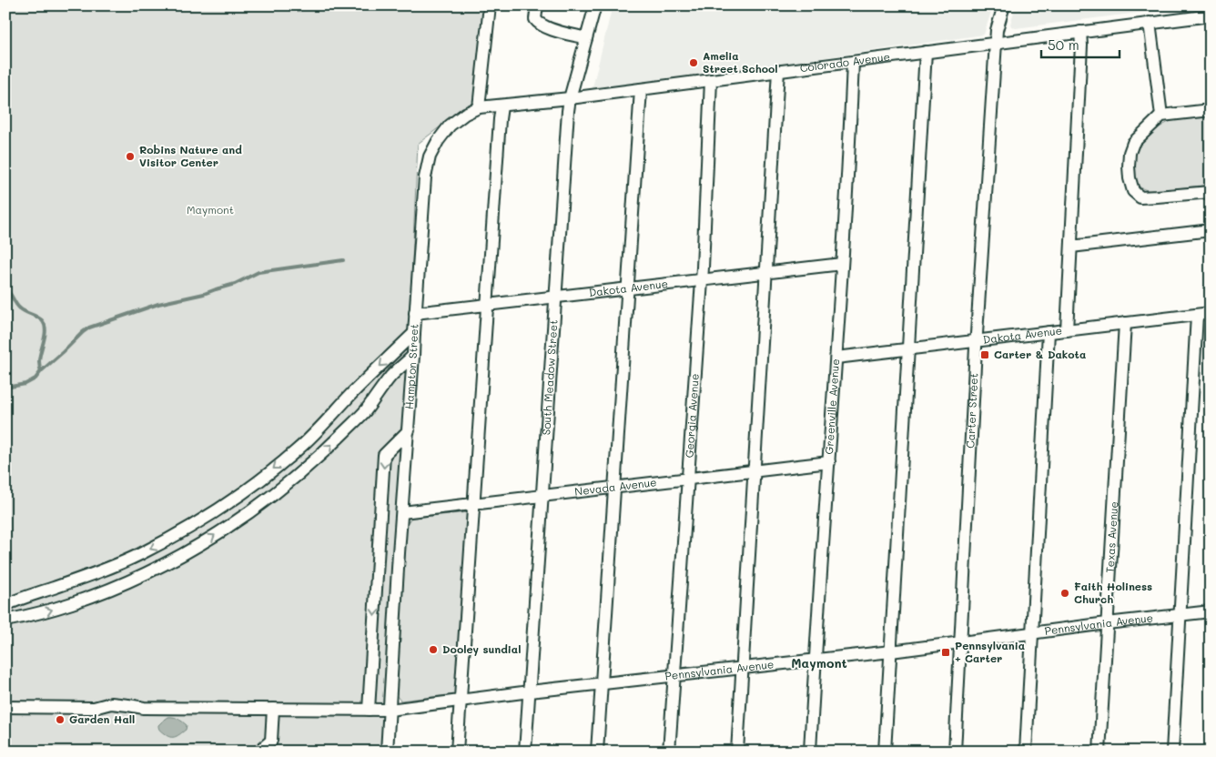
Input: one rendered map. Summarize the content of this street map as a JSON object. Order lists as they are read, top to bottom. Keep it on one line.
{"streets":{"street":["Colorado Avenue","Dakota Avenue","Hampton Street","South Meadow Street","Greenville Avenue","Carter Street","Georgia Avenue","Nevada Avenue","Texas Avenue","Pennsylvania Avenue"]},"crossings":[["Colorado Avenue","Hampton Street"],["Colorado Avenue","South Meadow Street"],["Colorado Avenue","Greenville Avenue"],["Colorado Avenue","Carter Street"],["Colorado Avenue","Georgia Avenue"],["Dakota Avenue","Hampton Street"],["Dakota Avenue","South Meadow Street"],["Dakota Avenue","Greenville Avenue"],["Dakota Avenue","Carter Street"],["Dakota Avenue","Georgia Avenue"],["Dakota Avenue","Texas Avenue"],["Hampton Street","Nevada Avenue"],["Hampton Street","Pennsylvania Avenue"],["South Meadow Street","Nevada Avenue"],["South Meadow Street","Pennsylvania Avenue"],["Greenville Avenue","Nevada Avenue"],["Greenville Avenue","Pennsylvania Avenue"],["Carter Street","Pennsylvania Avenue"],["Georgia Avenue","Nevada Avenue"],["Georgia Avenue","Pennsylvania Avenue"],["Texas Avenue","Pennsylvania Avenue"]],"districts":["Maymont"],"parks":["Maymont"],"places":{"other":["Amelia Street School","Robins Nature and Visitor Center","Faith Holiness Church","Dooley sundial","Garden Hall"],"transit":["Carter & Dakota","Pennsylvania + Carter"]},"scale_bar":"50 m"}
